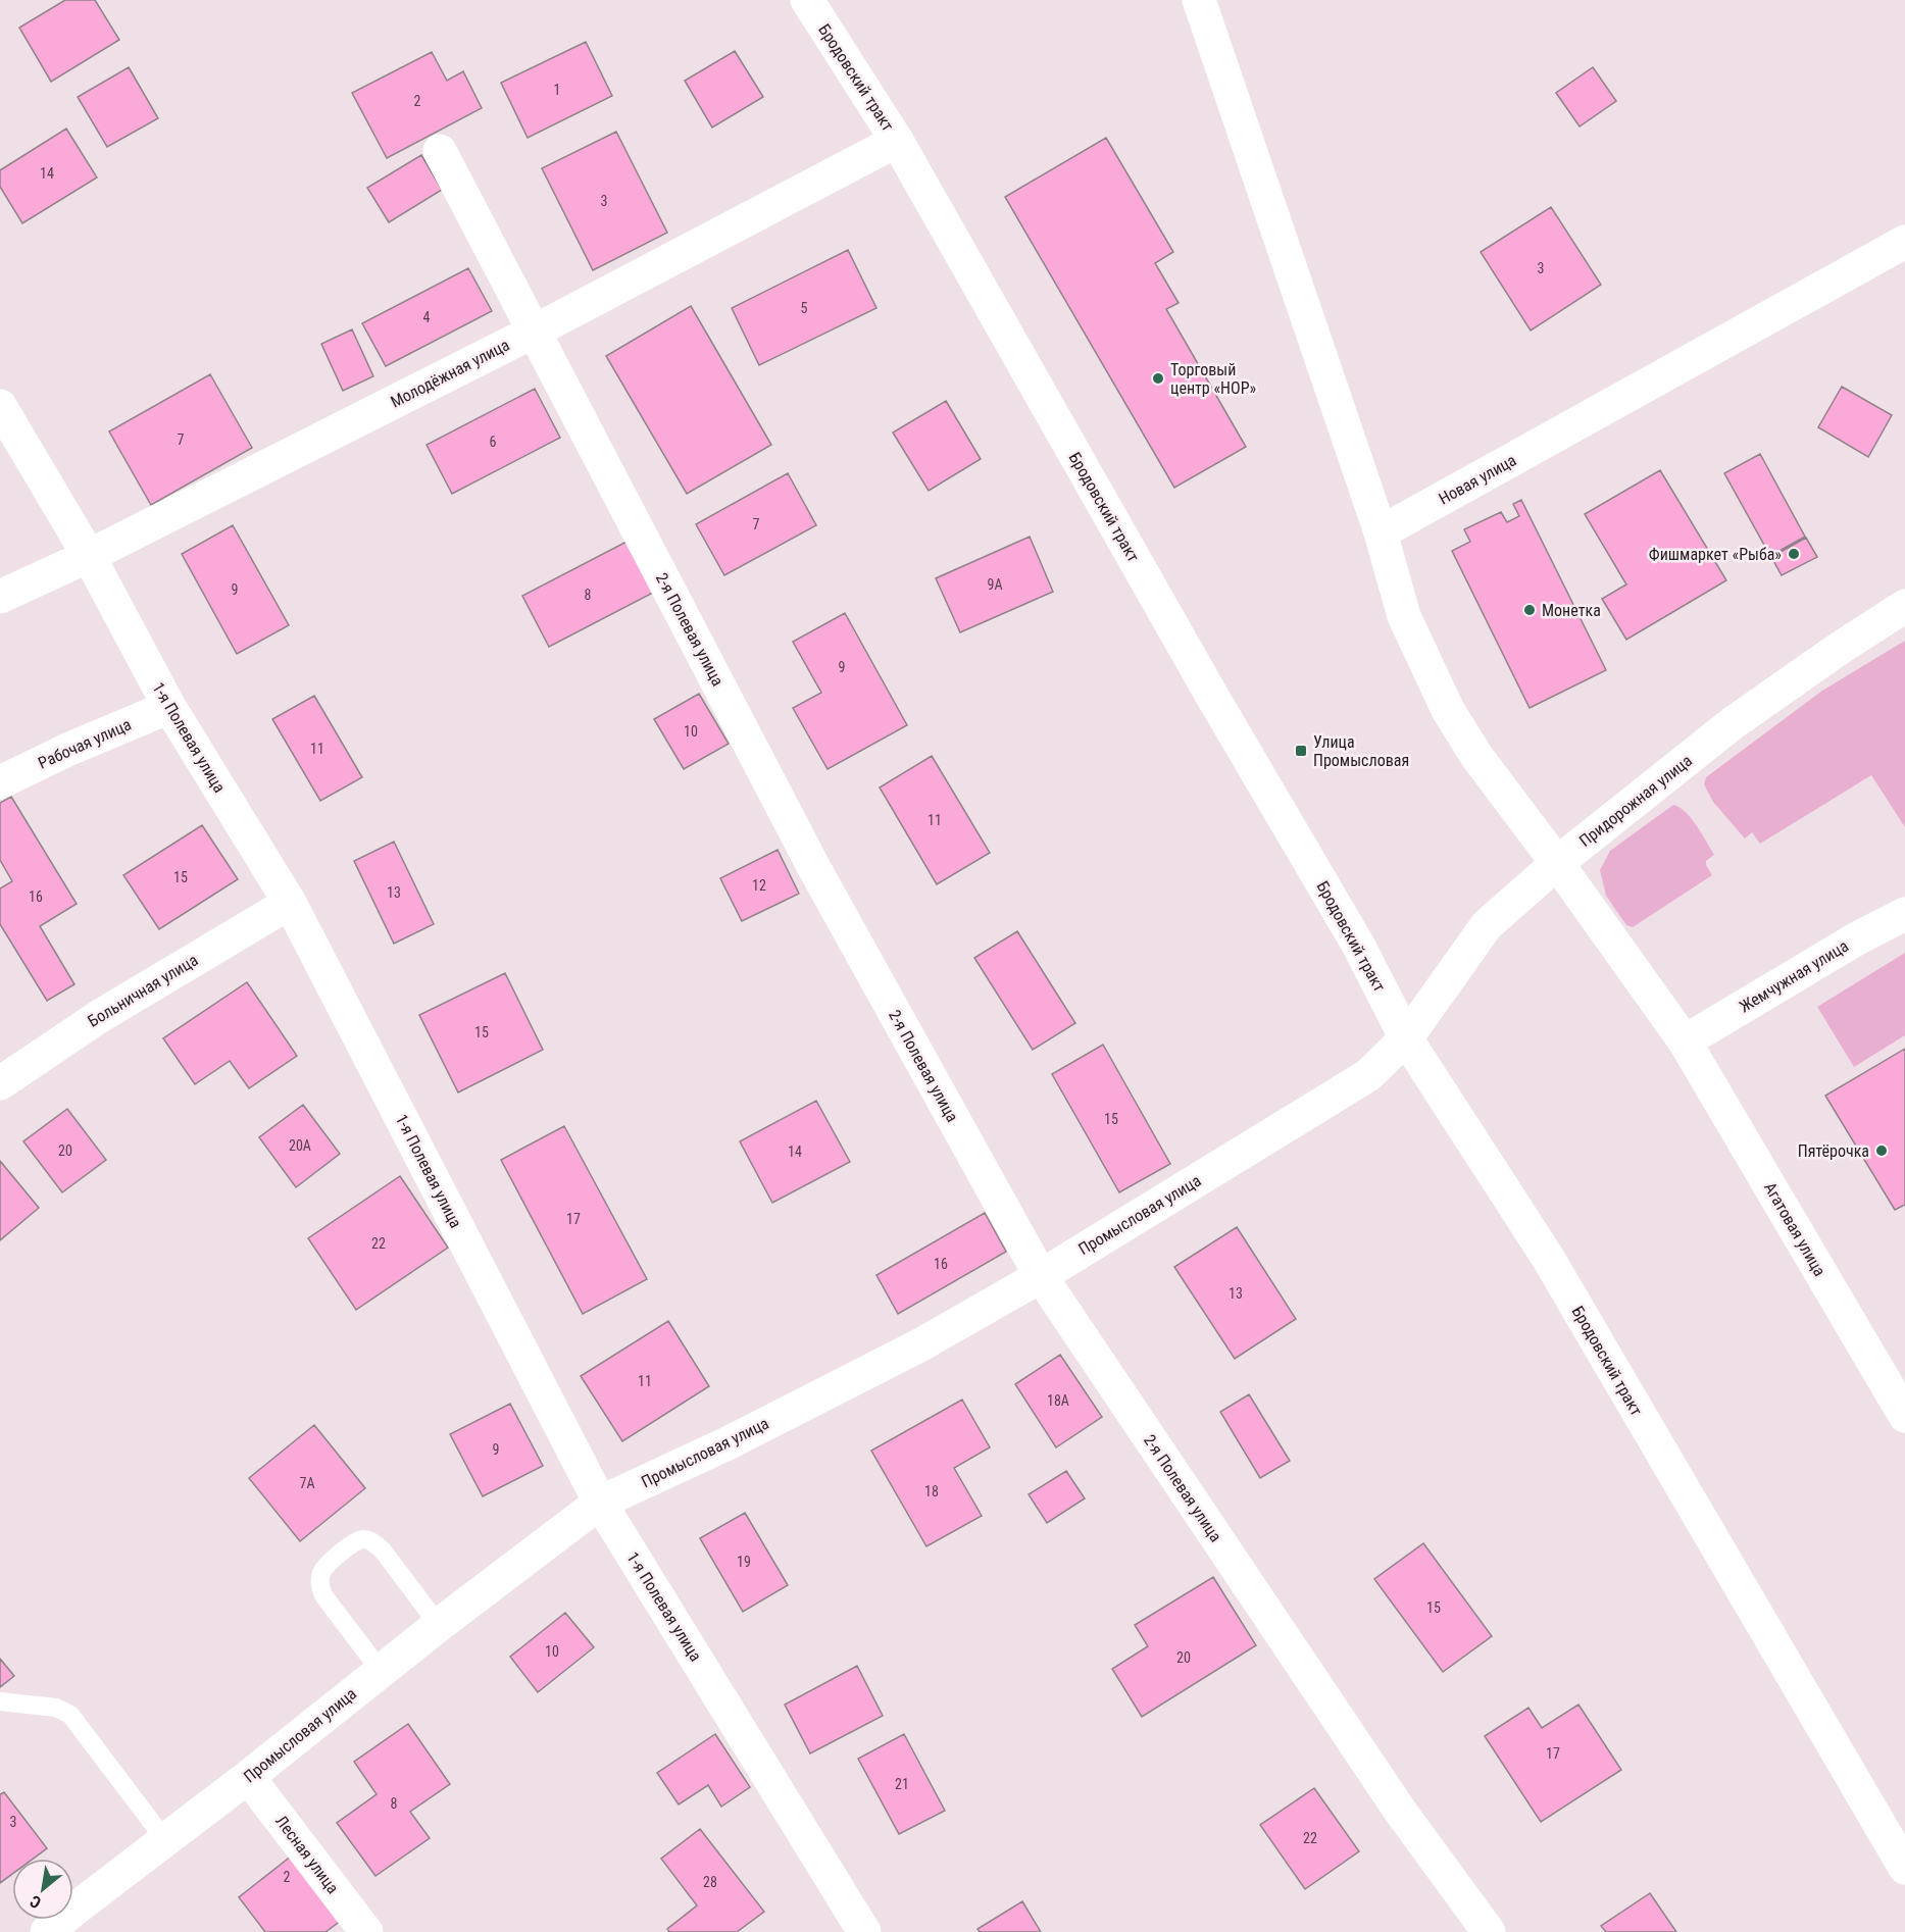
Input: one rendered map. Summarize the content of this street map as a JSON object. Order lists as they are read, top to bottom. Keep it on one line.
{"streets":{"street":["Бродовский тракт","Молодёжная улица","Новая улица","2-я Полевая улица","1-я Полевая улица","Рабочая улица","Придорожная улица","Жемчужная улица","Больничная улица","Промысловая улица","Агатовая улица","Лесная улица"]},"crossings":[["Бродовский тракт","Молодёжная улица"],["Бродовский тракт","Придорожная улица"],["Бродовский тракт","Промысловая улица"],["Молодёжная улица","2-я Полевая улица"],["Молодёжная улица","1-я Полевая улица"],["2-я Полевая улица","Промысловая улица"],["1-я Полевая улица","Рабочая улица"],["1-я Полевая улица","Больничная улица"],["1-я Полевая улица","Промысловая улица"],["Придорожная улица","Промысловая улица"],["Придорожная улица","Агатовая улица"],["Жемчужная улица","Агатовая улица"],["Промысловая улица","Лесная улица"]],"places":{"other":["Торговый центр «НОР»","Фишмаркет «Рыба»","Монетка","Пятёрочка"],"transit":["Улица Промысловая"]},"house_numbers":["1","2","14","3","3","5","4","7","6","7","9А","9","8","9","10","11","11","15","12","13","16","15","15","20А","20","14","17","22","16","13","11","18А","9","7А","18","19","15","10","20","17","21","8","3","22","2","28"],"north":"bottom left"}
